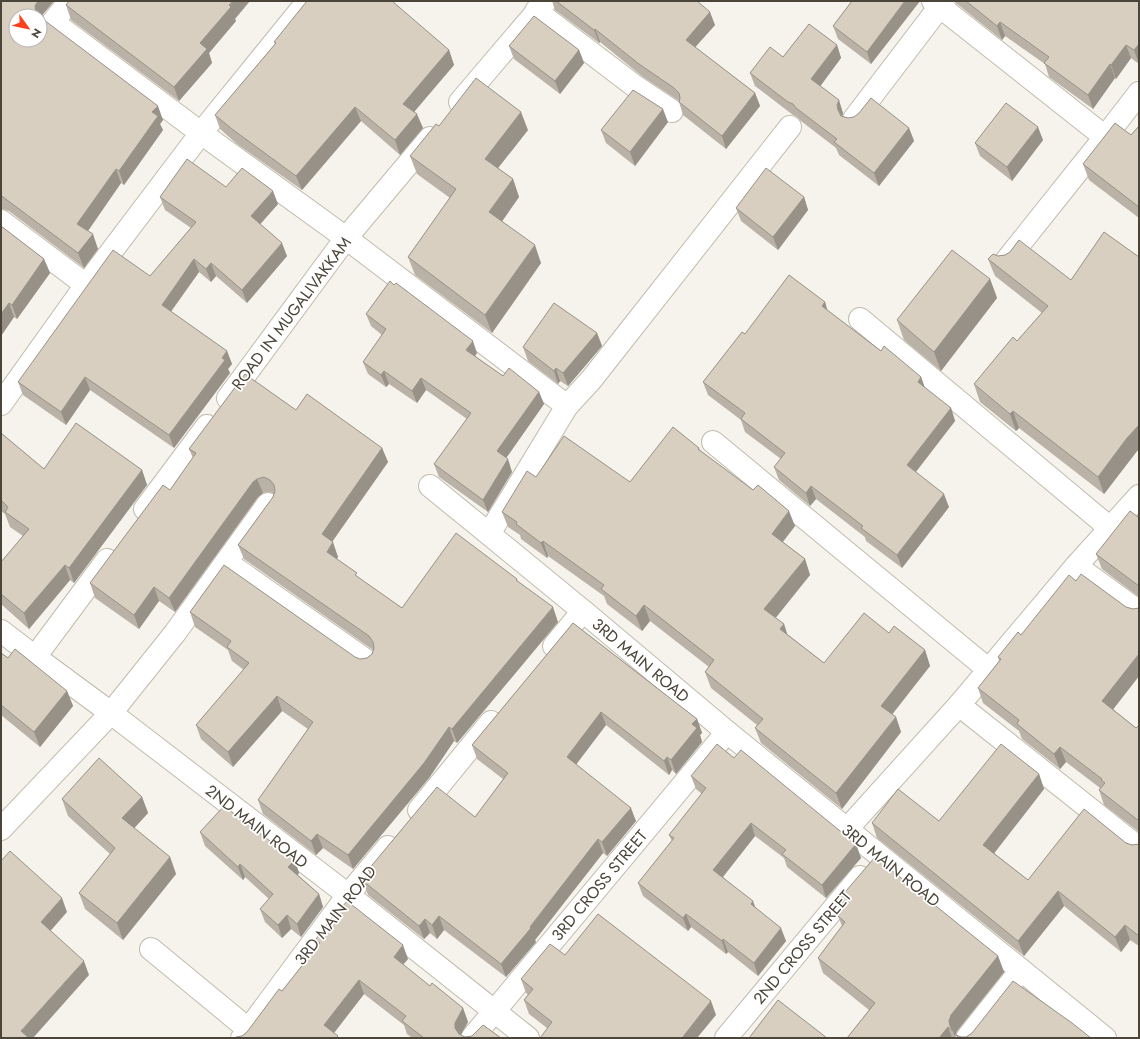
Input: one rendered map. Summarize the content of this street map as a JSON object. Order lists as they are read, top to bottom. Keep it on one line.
{"streets":{"street":["ROAD IN MUGALIVAKKAM","3RD MAIN ROAD","2ND MAIN ROAD","3RD CROSS STREET","2ND CROSS STREET"]},"crossings":[["3RD MAIN ROAD","2ND MAIN ROAD"],["3RD MAIN ROAD","3RD CROSS STREET"],["3RD MAIN ROAD","2ND CROSS STREET"],["2ND MAIN ROAD","3RD CROSS STREET"]],"north":"bottom right"}
